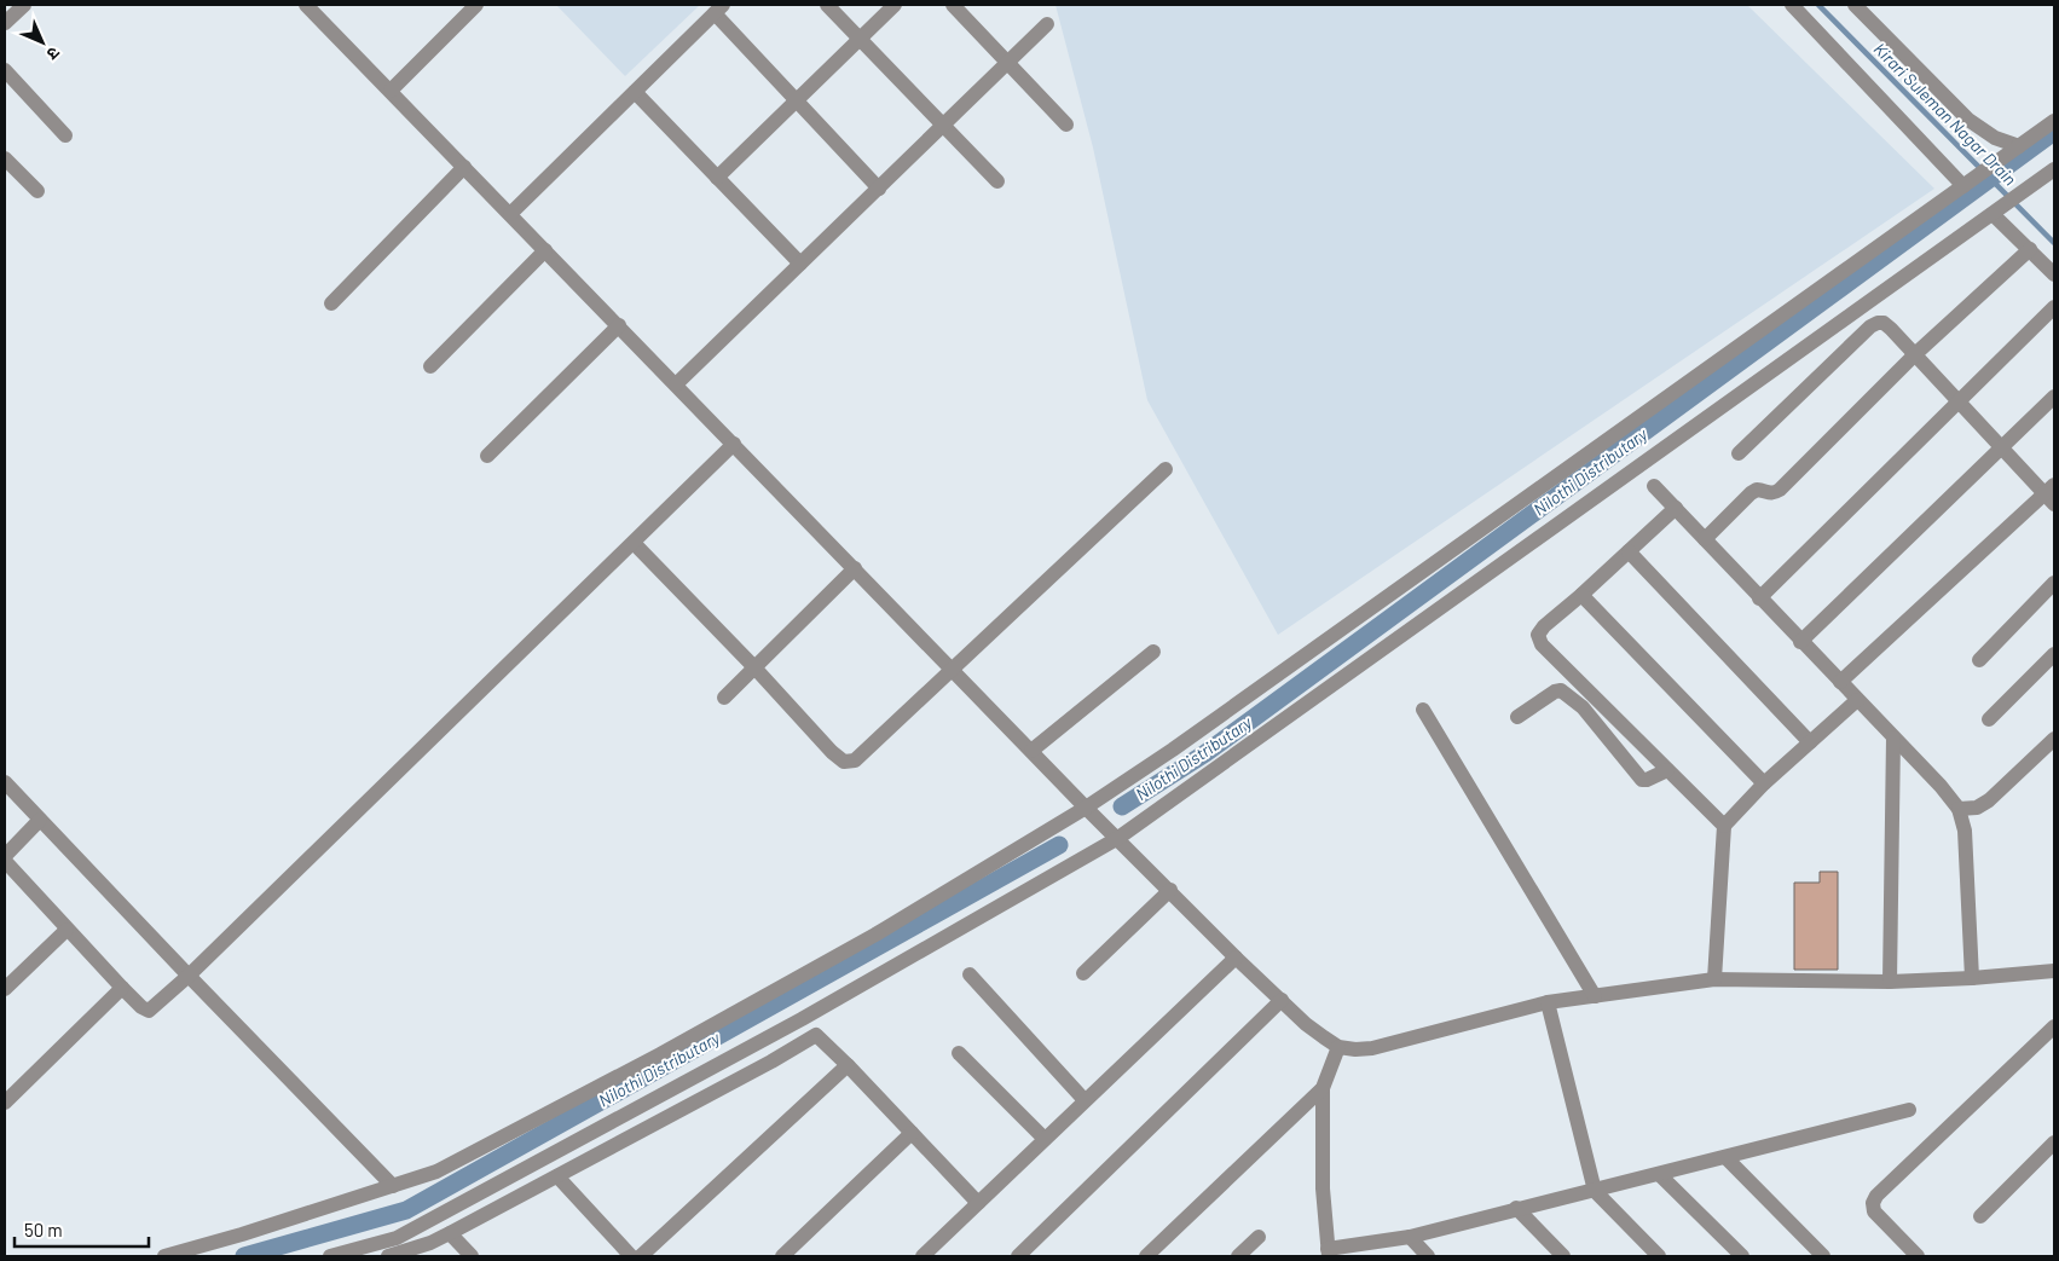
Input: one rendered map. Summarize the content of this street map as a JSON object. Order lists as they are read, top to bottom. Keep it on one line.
{"water":["Kirari Suleman Nagar Drain","Nilothi Distributary"],"scale_bar":"50 m","north":"bottom right"}
